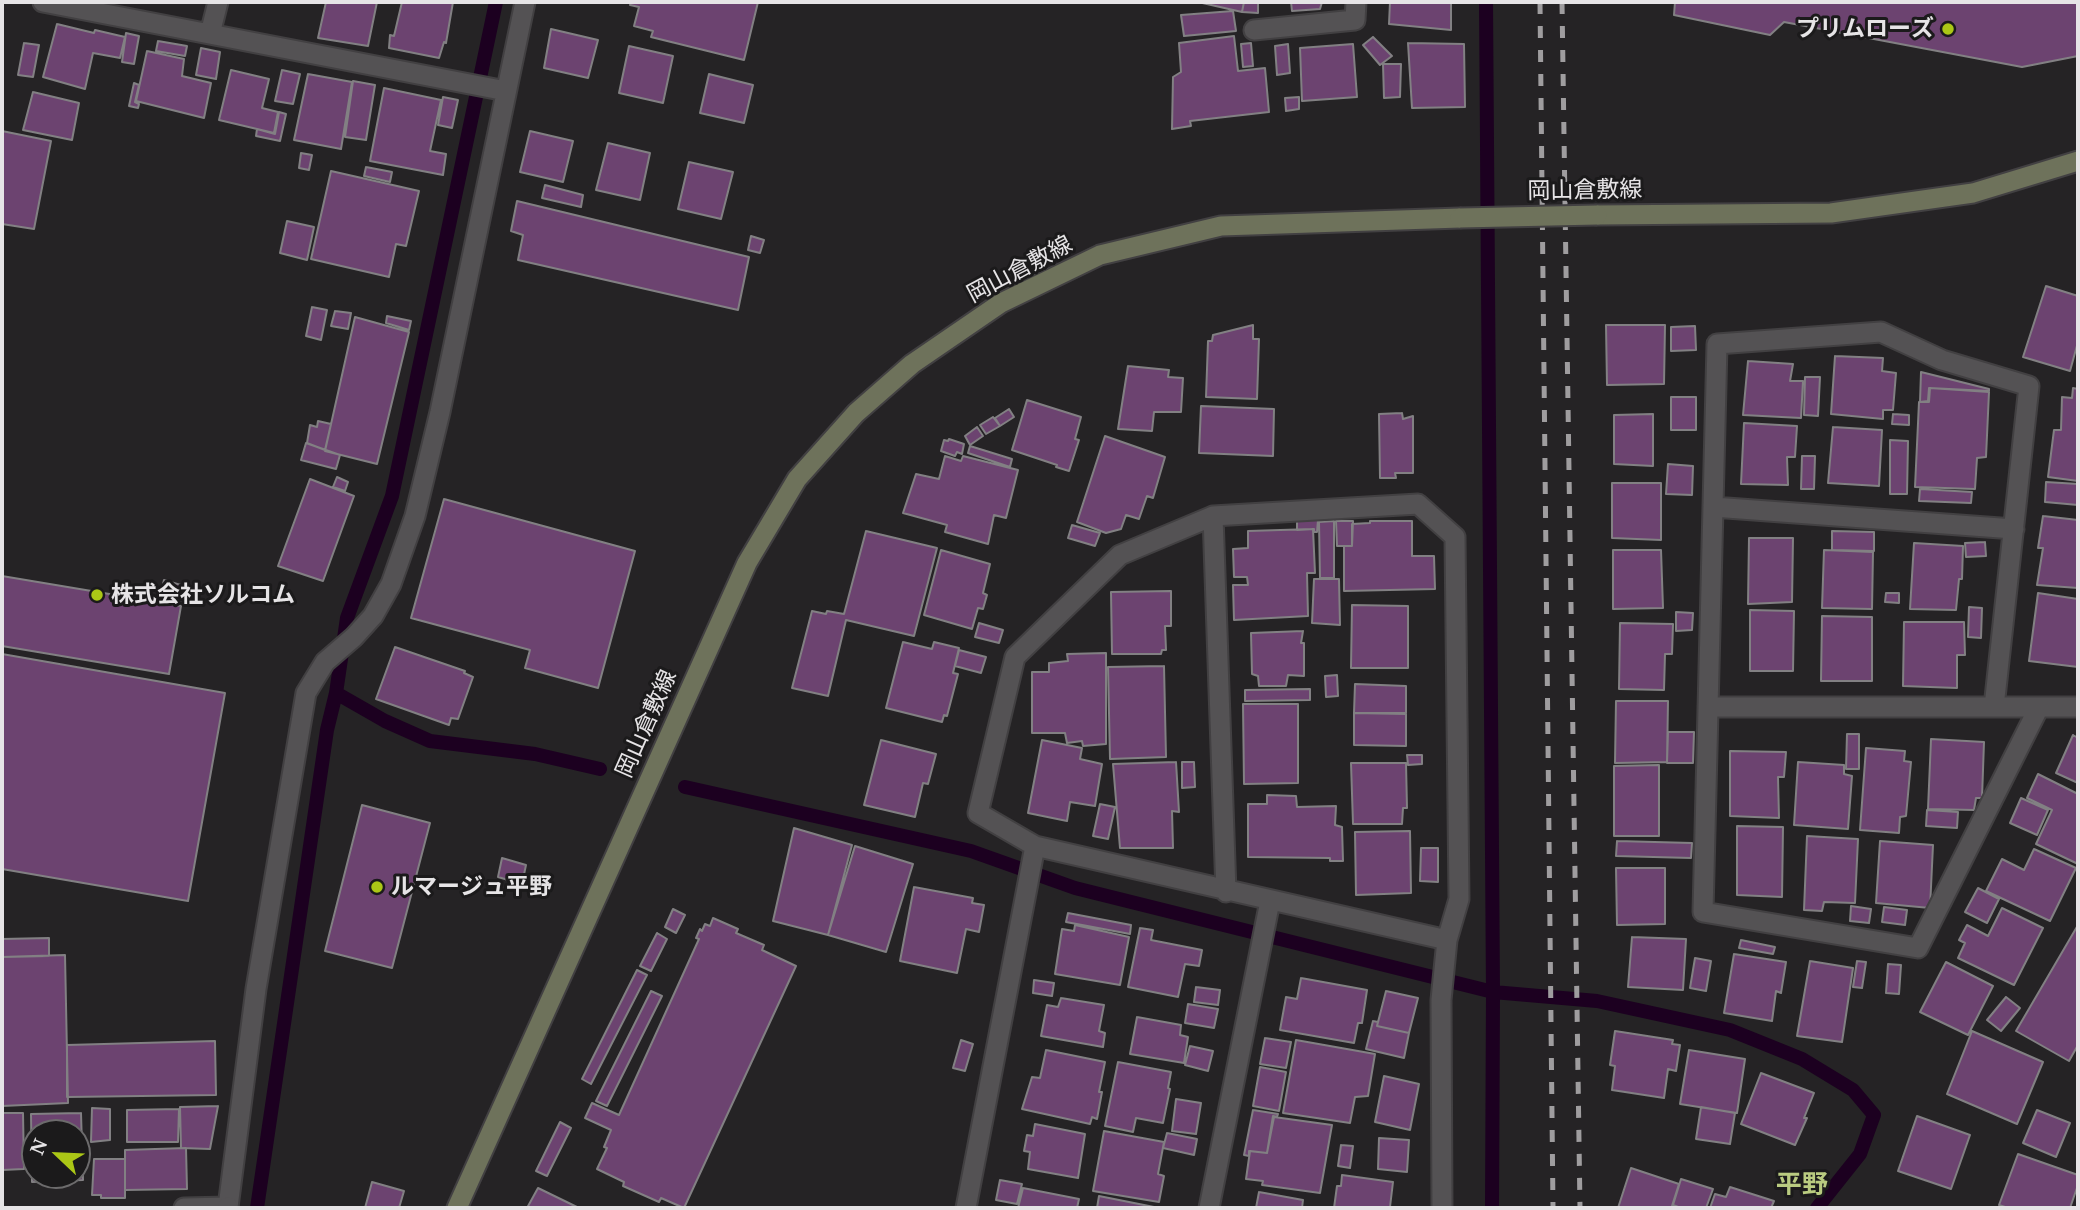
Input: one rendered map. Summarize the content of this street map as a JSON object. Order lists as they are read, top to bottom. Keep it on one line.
{"streets":{"main road":["岡山倉敷線"]},"districts":["平野"],"places":["プリムローズ","株式会社ソルコム","ルマージュ平野"],"north":"top left"}
